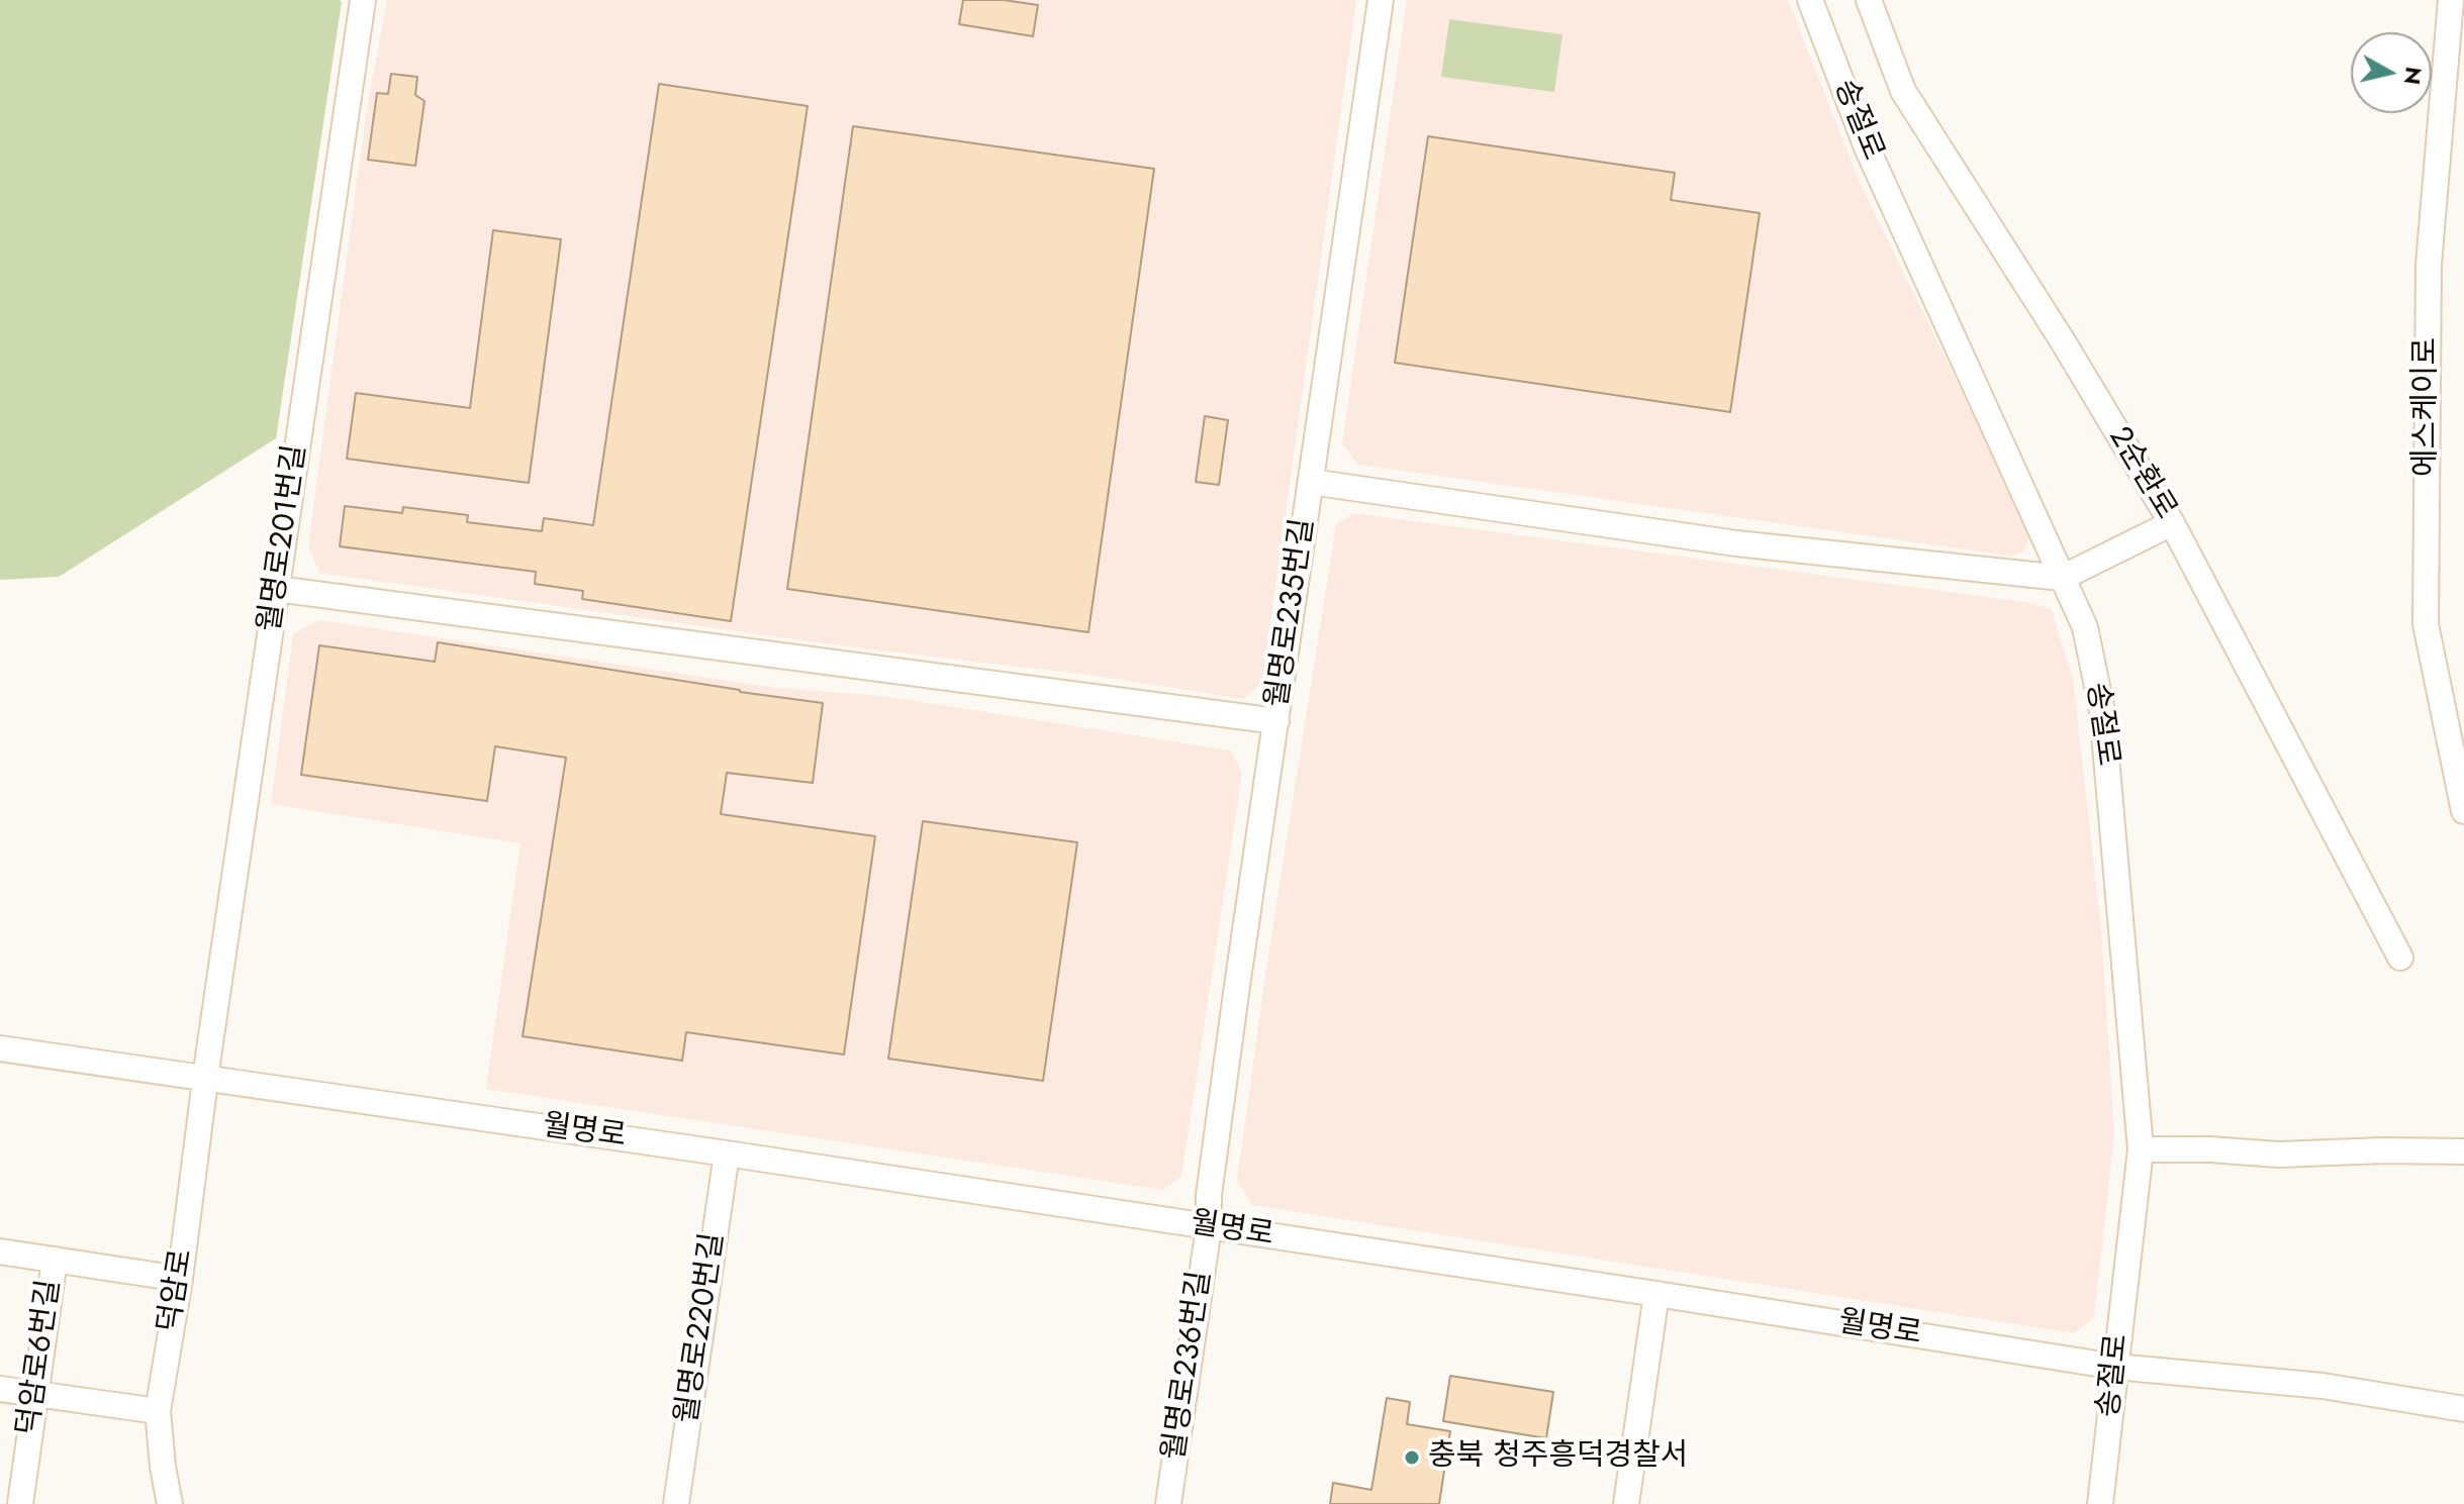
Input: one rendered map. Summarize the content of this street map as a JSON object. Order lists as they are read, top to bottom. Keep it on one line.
{"streets":{"street":["송절로","에스케이로","2순환로","월명로201번길","월명로235번길","월명로","덕암로","월명로220번길","덕암로6번길","월명로236번길"]},"crossings":[["송절로","월명로"],["월명로201번길","월명로"],["월명로201번길","덕암로"],["월명로235번길","월명로"],["월명로235번길","월명로236번길"],["월명로","덕암로"],["월명로","월명로220번길"],["월명로","월명로236번길"],["덕암로","덕암로6번길"]],"places":["충북 청주흥덕경찰서"],"north":"right"}
